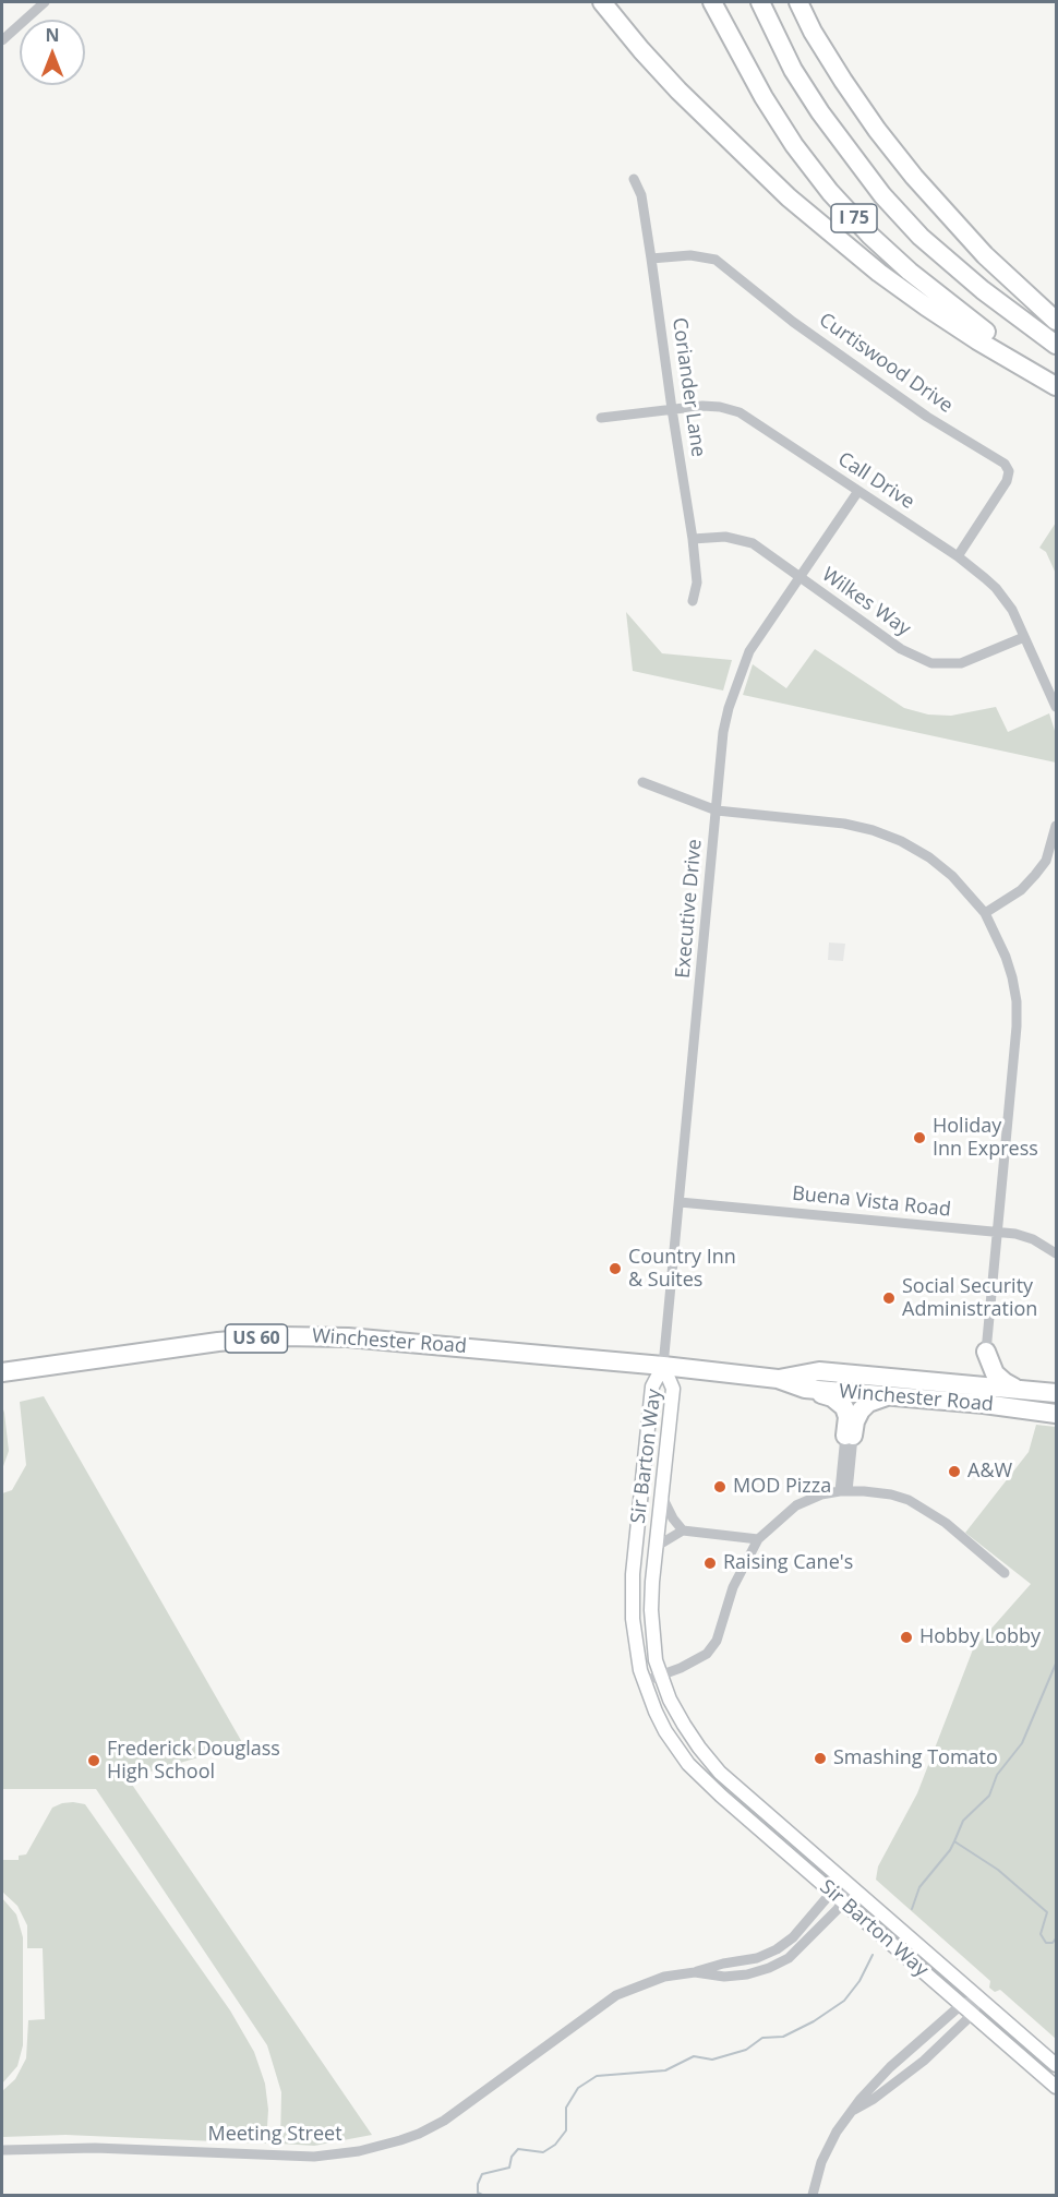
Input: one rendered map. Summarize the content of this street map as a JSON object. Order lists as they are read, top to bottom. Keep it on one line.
{"streets":{"highway":["I 75","US 60","Winchester Road"],"main road":["Sir Barton Way"],"street":["Curtiswood Drive","Coriander Lane","Call Drive","Wilkes Way","Executive Drive","Buena Vista Road","Meeting Street"]},"crossings":[["Curtiswood Drive","Coriander Lane"],["Curtiswood Drive","Call Drive"],["Coriander Lane","Call Drive"],["Coriander Lane","Wilkes Way"],["Call Drive","Wilkes Way"],["Call Drive","Executive Drive"],["Wilkes Way","Executive Drive"],["Executive Drive","Buena Vista Road"],["Executive Drive","Winchester Road"],["Executive Drive","Sir Barton Way"],["Winchester Road","Sir Barton Way"],["Sir Barton Way","Meeting Street"]],"places":["Holiday Inn Express","Country Inn & Suites","Social Security Administration","A&W","MOD Pizza","Raising Cane's","Hobby Lobby","Smashing Tomato","Frederick Douglass High School"],"north":"top"}
